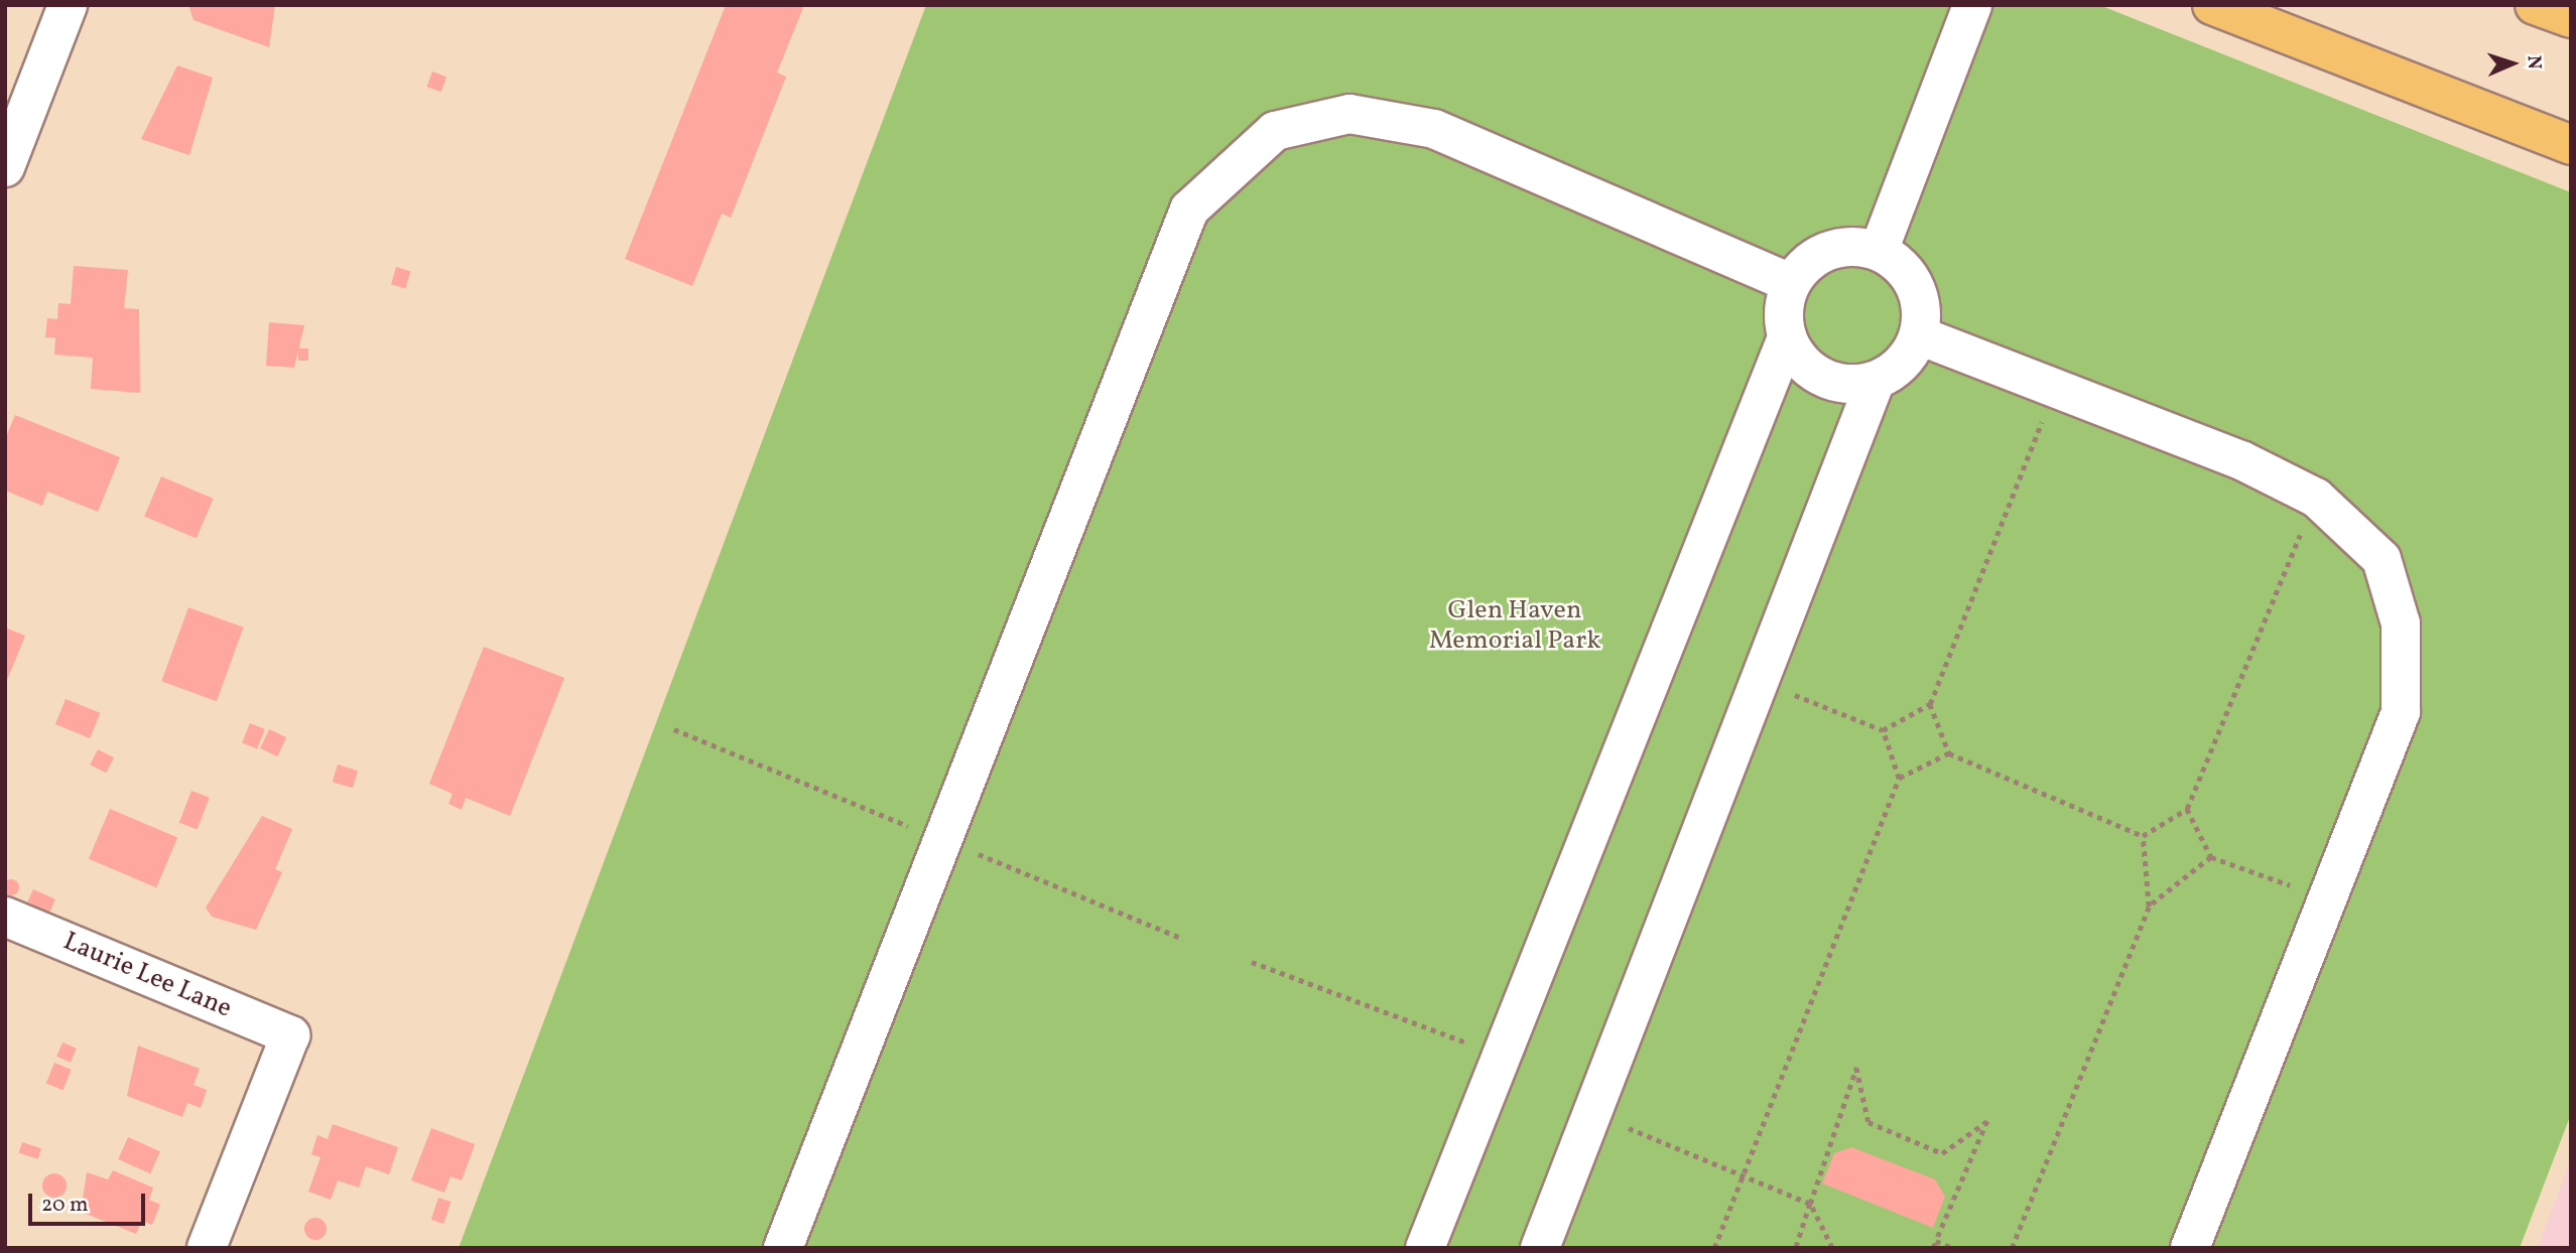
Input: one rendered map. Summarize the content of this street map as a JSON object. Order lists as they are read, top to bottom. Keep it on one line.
{"streets":{"street":["Laurie Lee Lane"]},"parks":["Glen Haven Memorial Park"],"scale_bar":"20 m","north":"right"}
